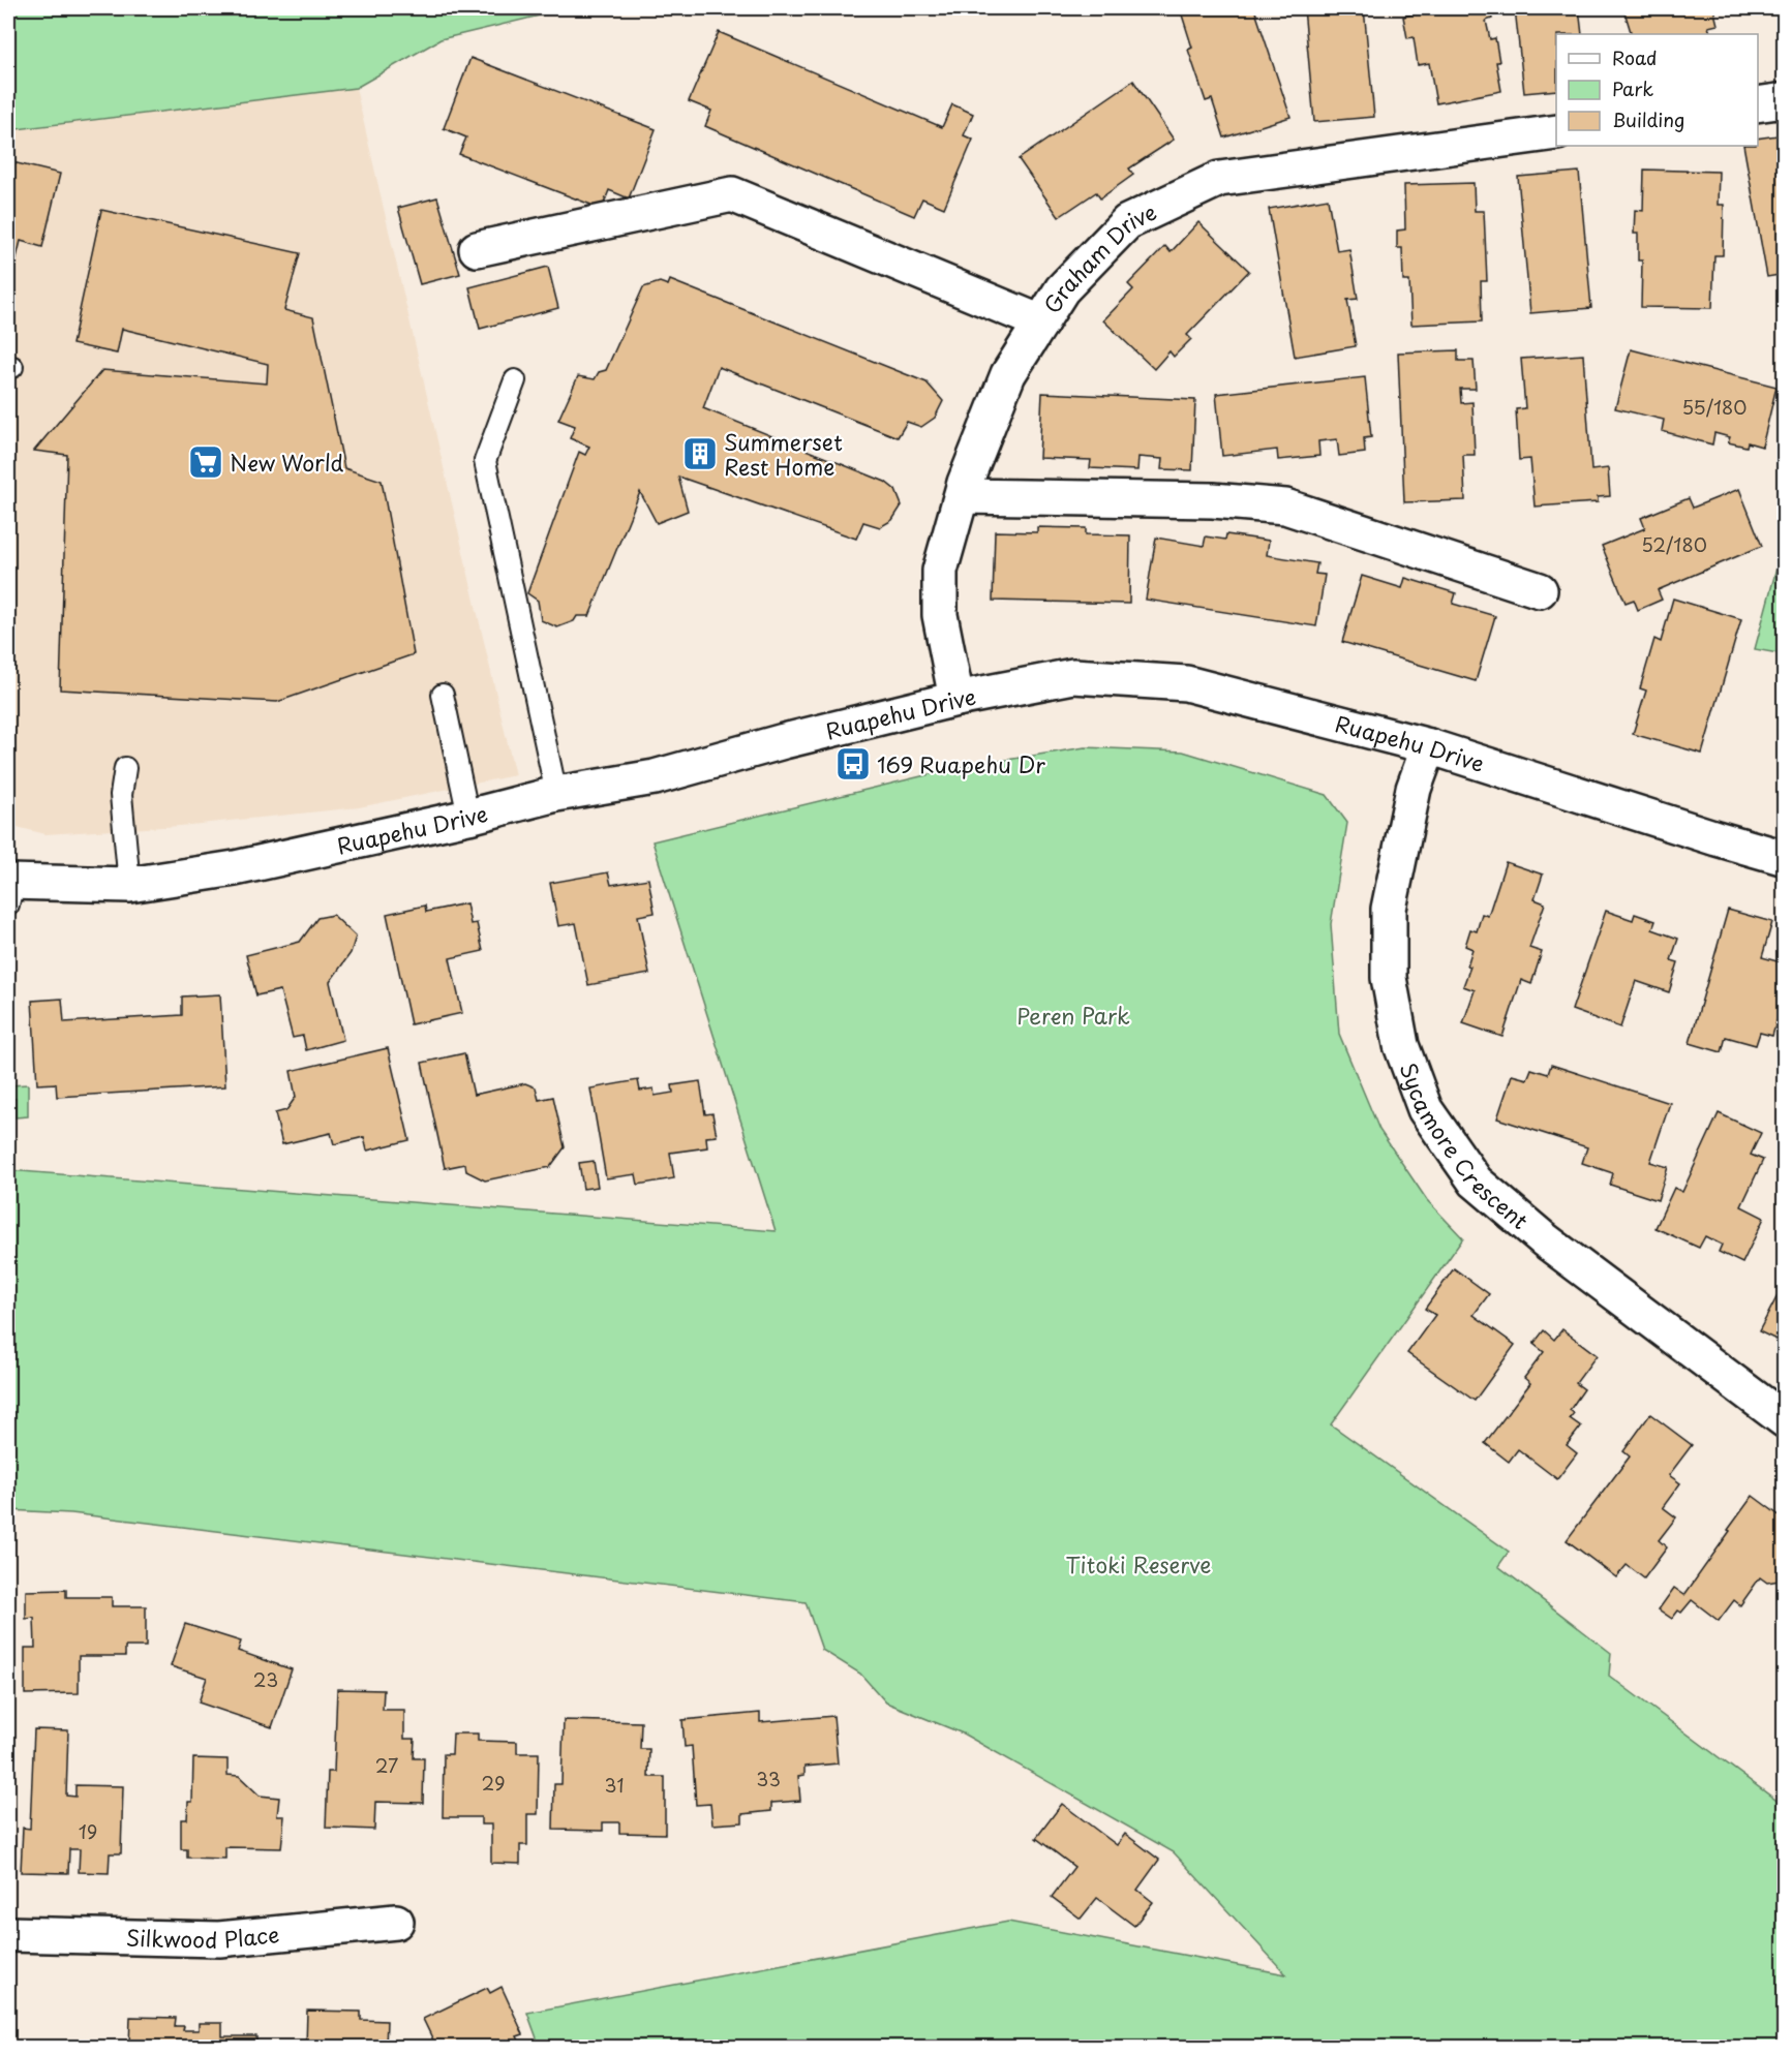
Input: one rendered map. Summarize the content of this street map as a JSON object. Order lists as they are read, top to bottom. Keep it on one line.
{"streets":{"street":["Graham Drive","Ruapehu Drive","Sycamore Crescent","Silkwood Place"]},"crossings":[["Graham Drive","Ruapehu Drive"],["Ruapehu Drive","Sycamore Crescent"]],"parks":["Peren Park","Titoki Reserve"],"places":{"building":["Summerset Rest Home"],"supermarket":["New World"],"bus stop":["169 Ruapehu Dr"]},"house_numbers":["55/180","52/180","23","27","33","29","31","19"],"legend":["Road","Park","Building"]}
